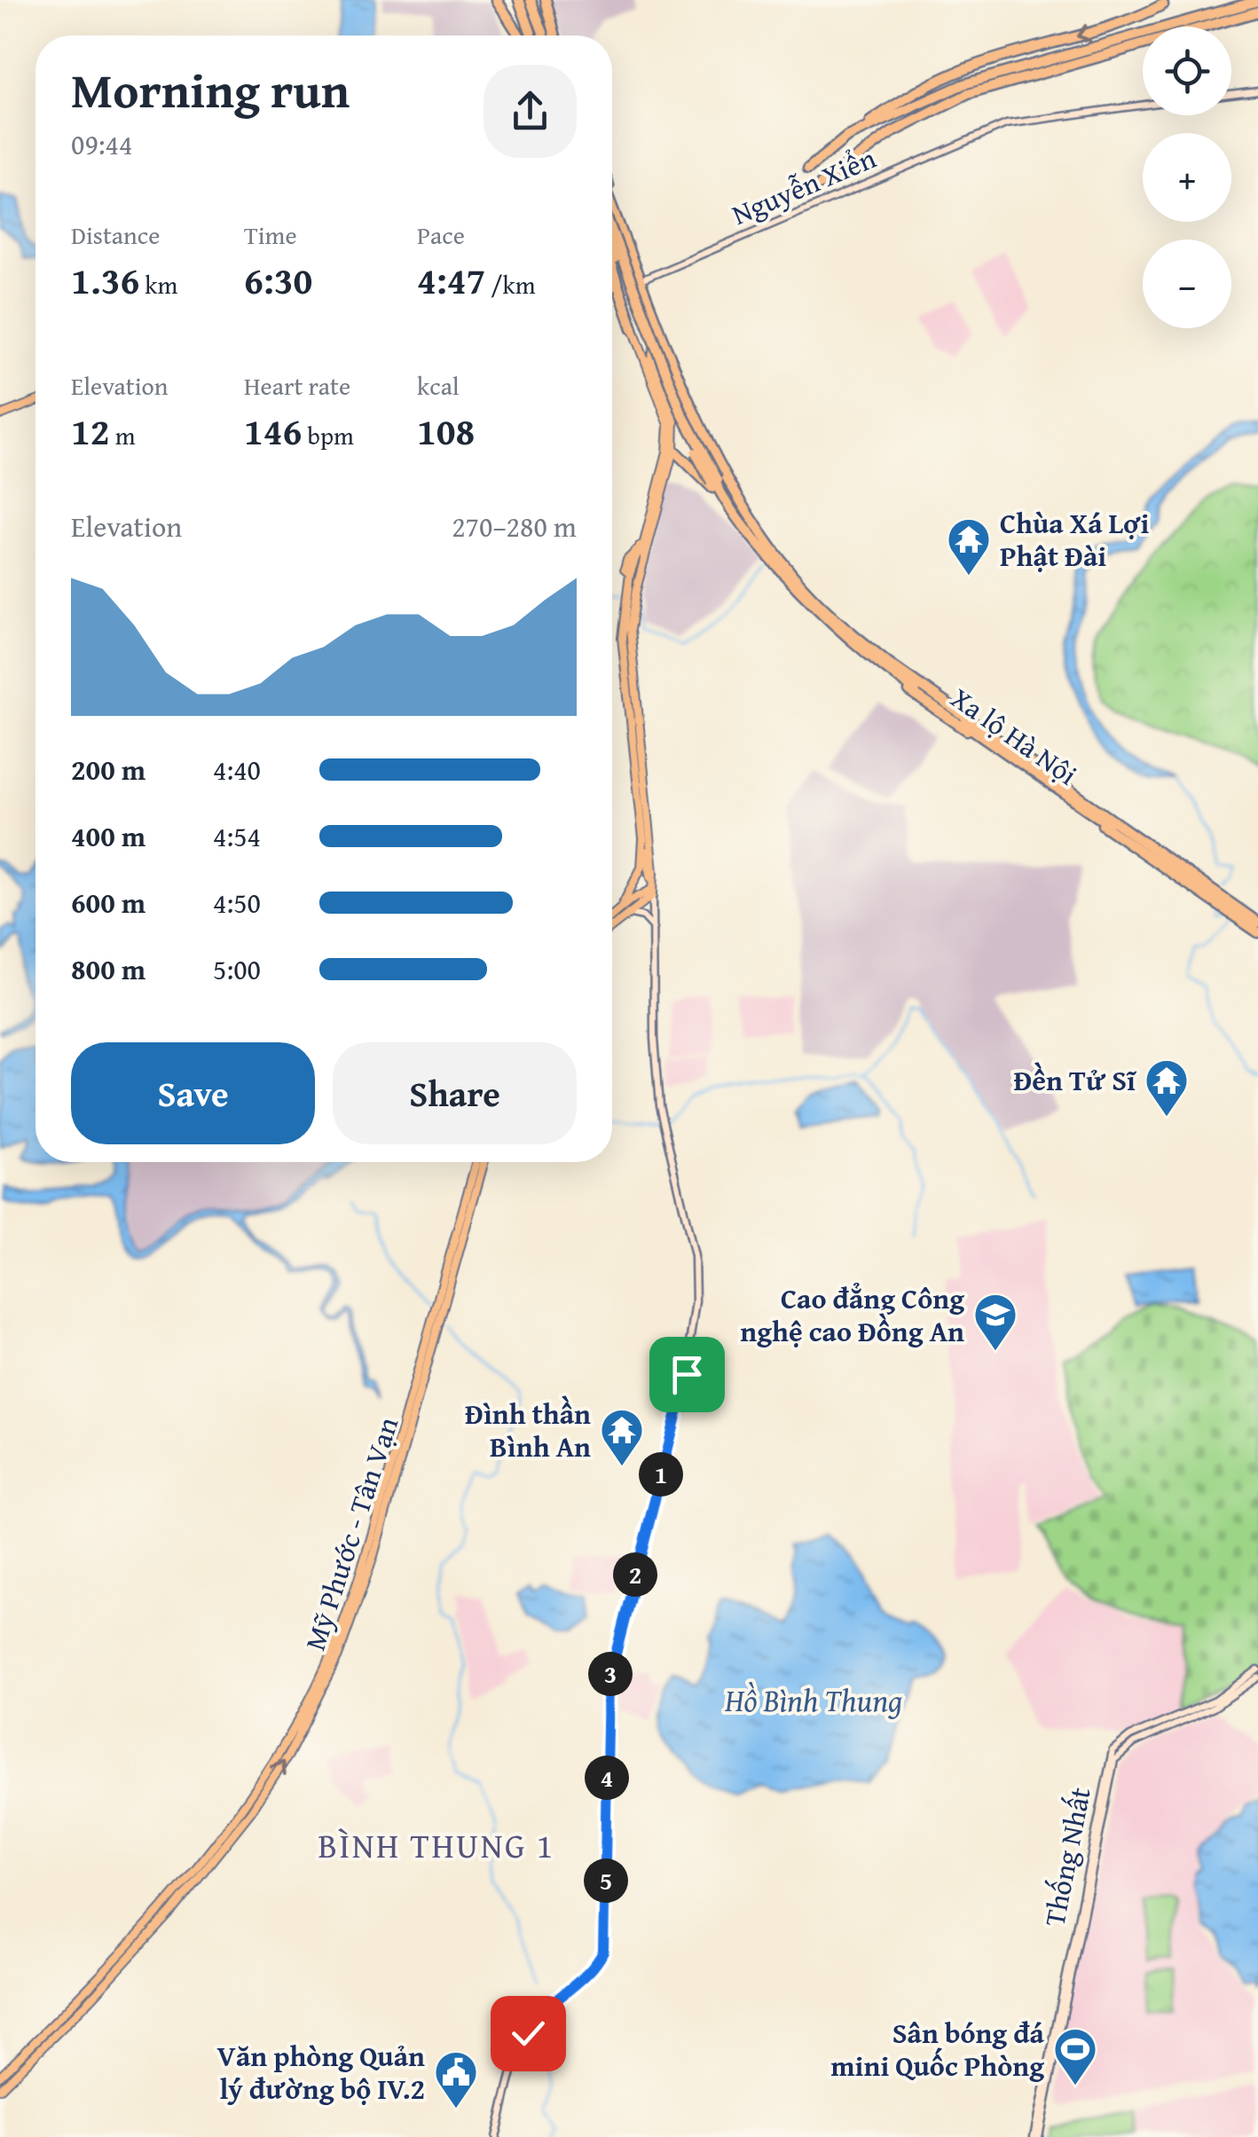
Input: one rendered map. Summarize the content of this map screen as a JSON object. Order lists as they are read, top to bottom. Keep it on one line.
{"streets":{"highway":["Xa lộ Hà Nội"],"main road":["Nguyễn Xiển","Mỹ Phước - Tân Vạn","Thống Nhất"]},"crossings":[["Nguyễn Xiển","Xa lộ Hà Nội"]],"districts":["BÌNH THUNG 1"],"water":["Hồ Bình Thung"],"places":{"temple":["Chùa Xá Lợi Phật Đài","Đền Tử Sĩ","Đình thần Bình An"],"school or university":["Cao đẳng Công nghệ cao Đồng An"],"sports":["Sân bóng đá mini Quốc Phòng"],"public building":["Văn phòng Quản lý đường bộ IV.2"]},"page":{"map_buttons":["+","−"],"heading":["Morning run","09:44"],"stats":[["Distance","1.36 km"],["Time","6:30"],["Pace","4:47 /km"],["Elevation","12 m"],["Heart rate","146 bpm"],["kcal","108"]],"chart":["Elevation","270–280 m"],"list":[{"name":"200 m","note":"4:40"},{"name":"400 m","note":"4:54"},{"name":"600 m","note":"4:50"},{"name":"800 m","note":"5:00"}],"buttons":["Save","Share"],"pins":["1","2","3","4","5"]}}
